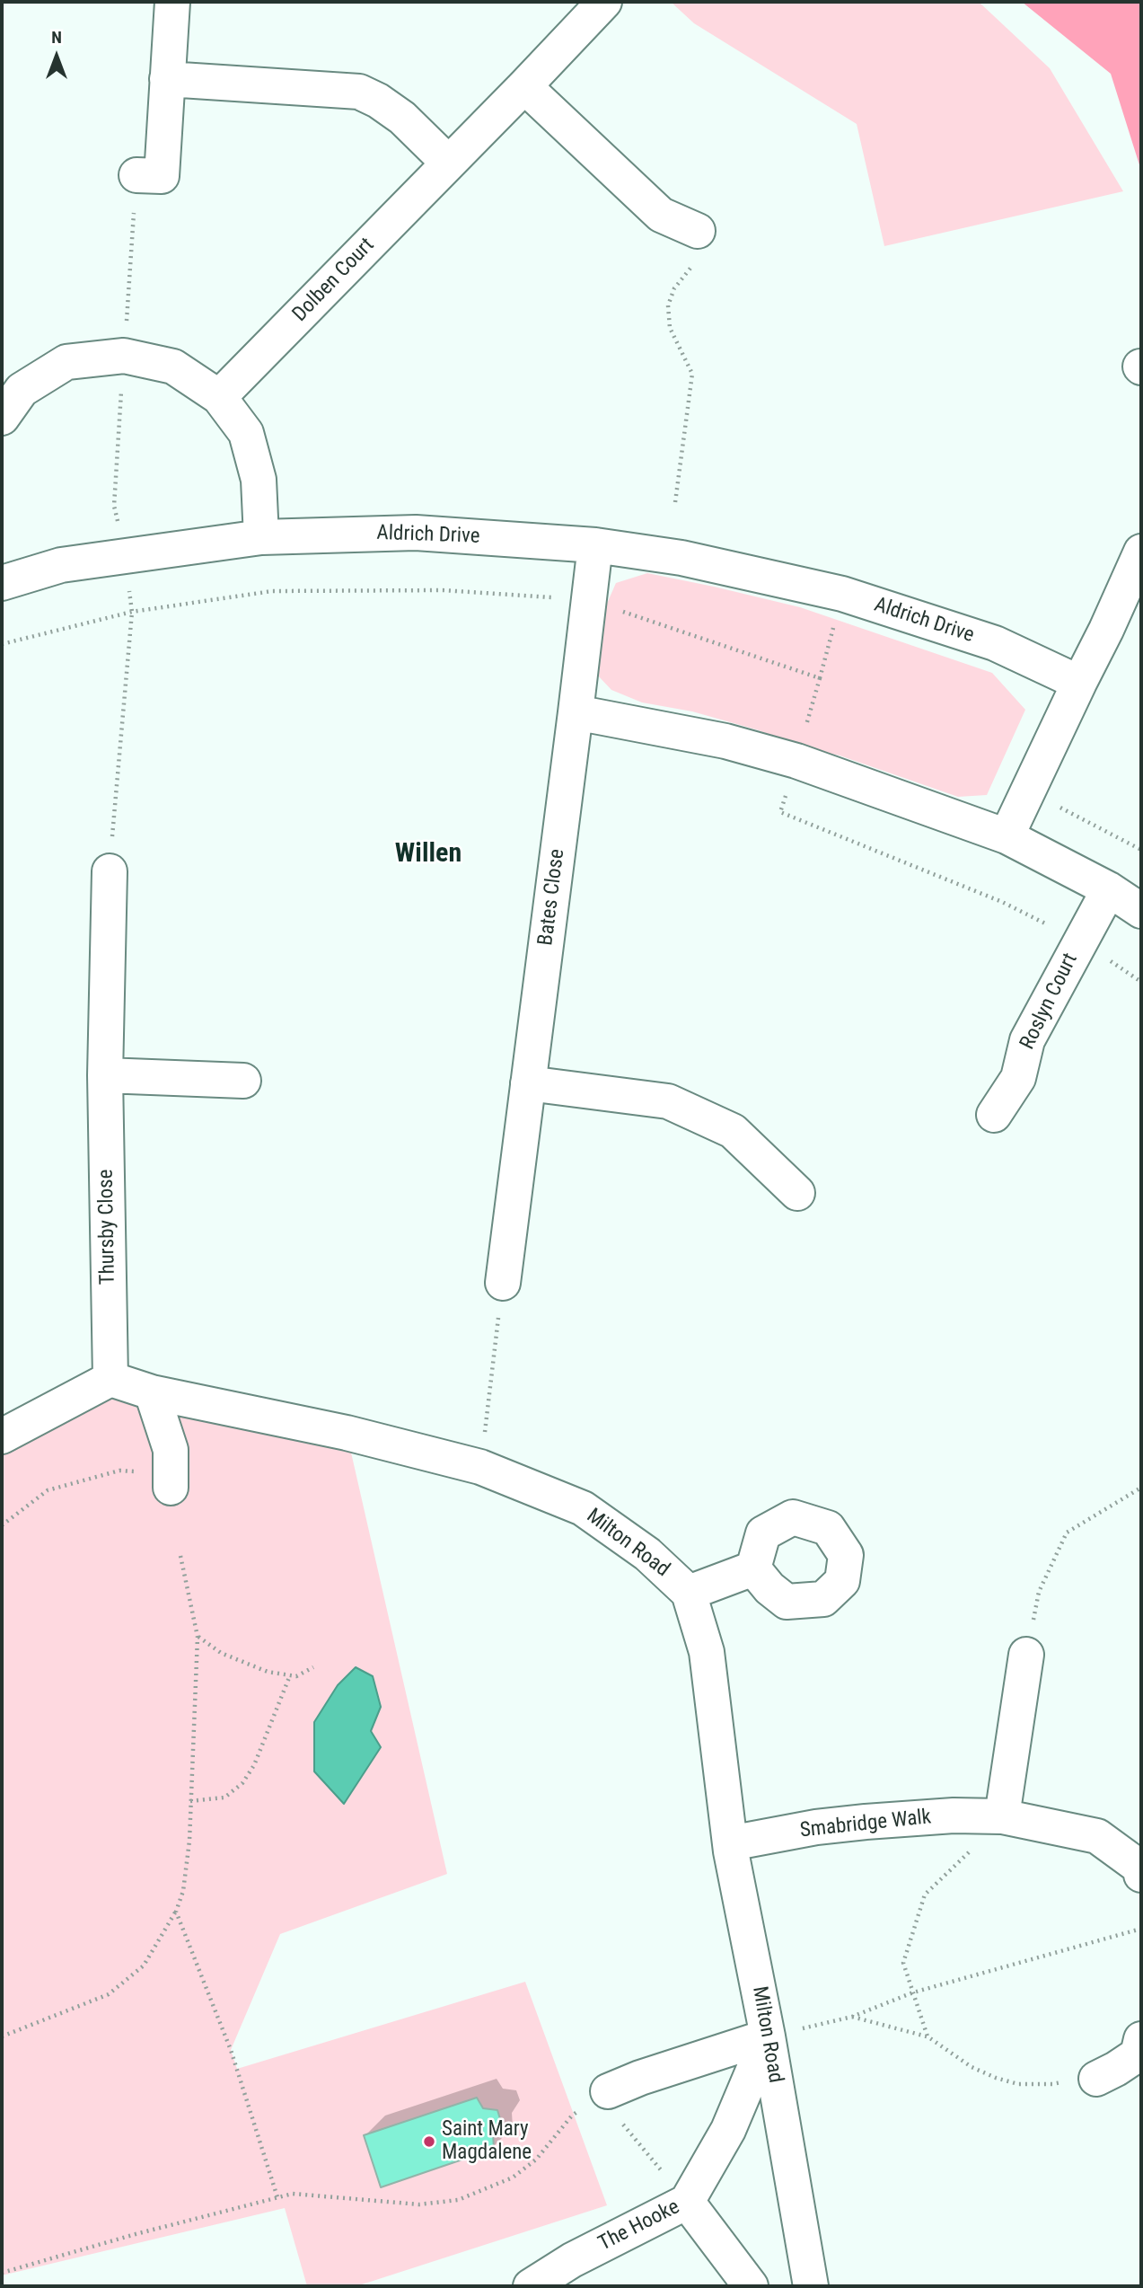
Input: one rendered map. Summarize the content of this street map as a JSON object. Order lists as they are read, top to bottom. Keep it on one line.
{"streets":{"street":["Dolben Court","Aldrich Drive","Bates Close","Roslyn Court","Thursby Close","Milton Road","Smabridge Walk","The Hooke"]},"crossings":[["Thursby Close","Milton Road"],["Milton Road","Smabridge Walk"],["Milton Road","The Hooke"]],"districts":["Willen"],"places":["Saint Mary Magdalene"],"north":"top"}
